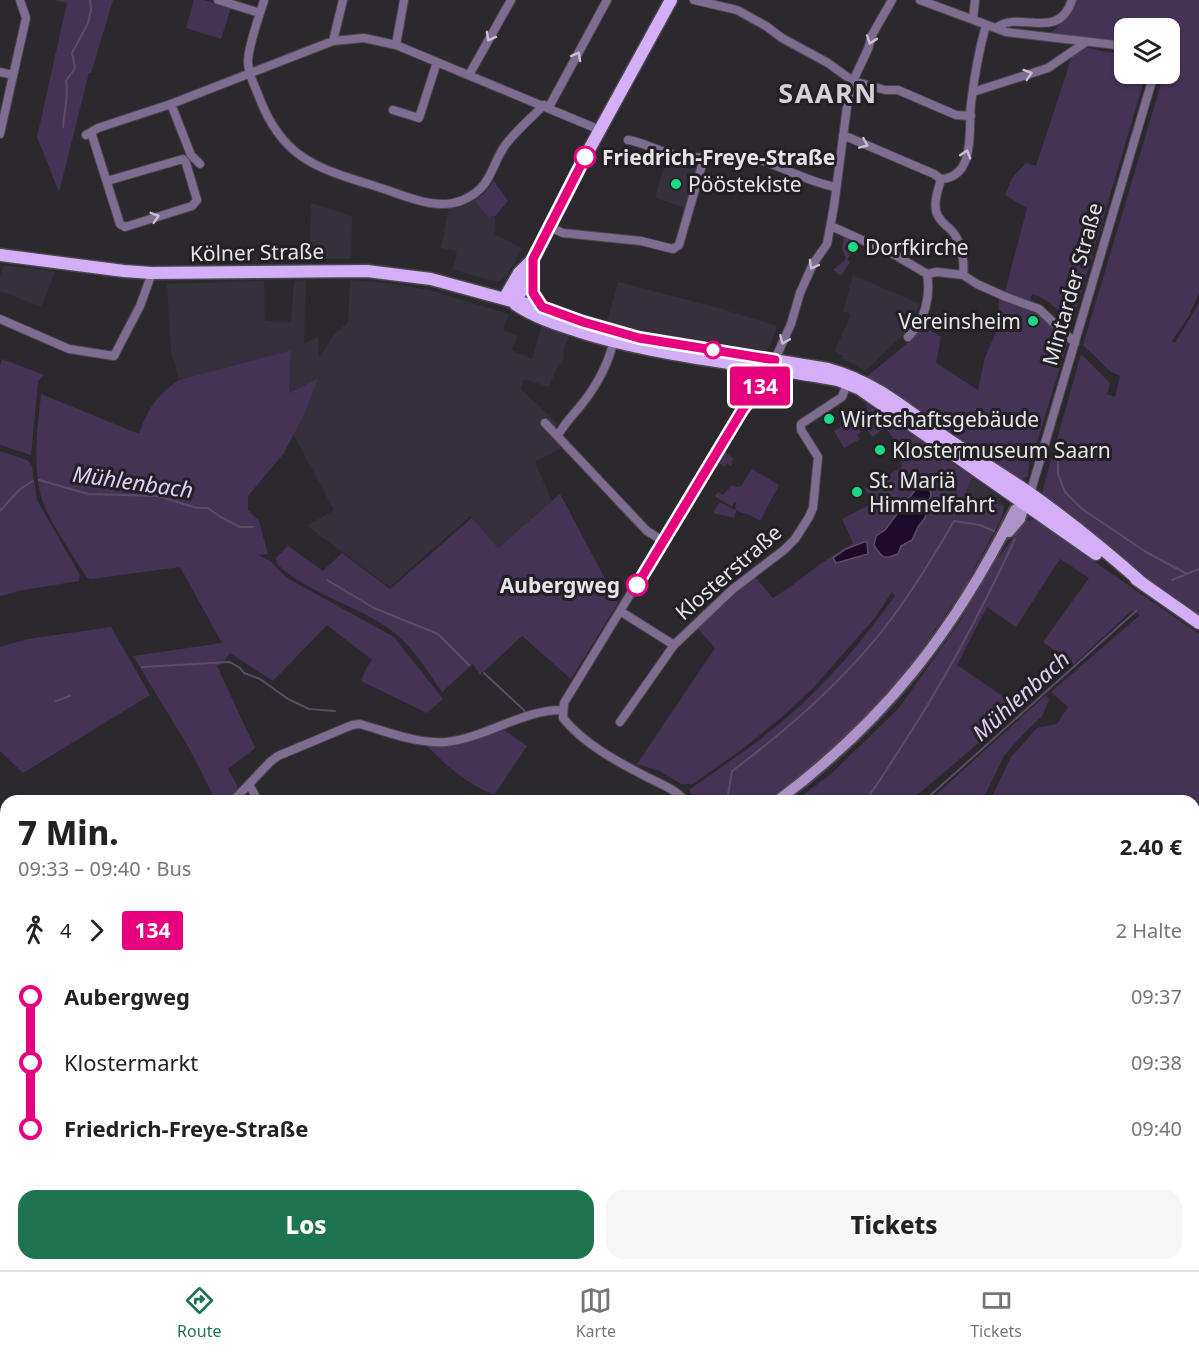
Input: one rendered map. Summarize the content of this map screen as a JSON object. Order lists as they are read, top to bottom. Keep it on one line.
{"streets":{"main road":["Kölner Straße","Mintarder Straße"],"street":["Klosterstraße"]},"crossings":[["Kölner Straße","Mintarder Straße"],["Kölner Straße","Klosterstraße"]],"districts":["SAARN"],"water":["Mühlenbach"],"places":["Friedrich-Freye-Straße","Pööstekiste","Dorfkirche","Vereinsheim","Wirtschaftsgebäude","Klostermuseum Saarn","St. Mariä Himmelfahrt","Aubergweg"],"lines":["bus line 134"],"page":{"on_map":"134","heading":["7 Min.","09:33 – 09:40 · Bus","2.40 €"],"legs":["4","134","2 Halte"],"list":[{"name":"Aubergweg","value":"09:37"},{"name":"Klostermarkt","value":"09:38"},{"name":"Friedrich-Freye-Straße","value":"09:40"}],"buttons":["Los","Tickets"],"tabs":["Route","Karte","Tickets"]}}
